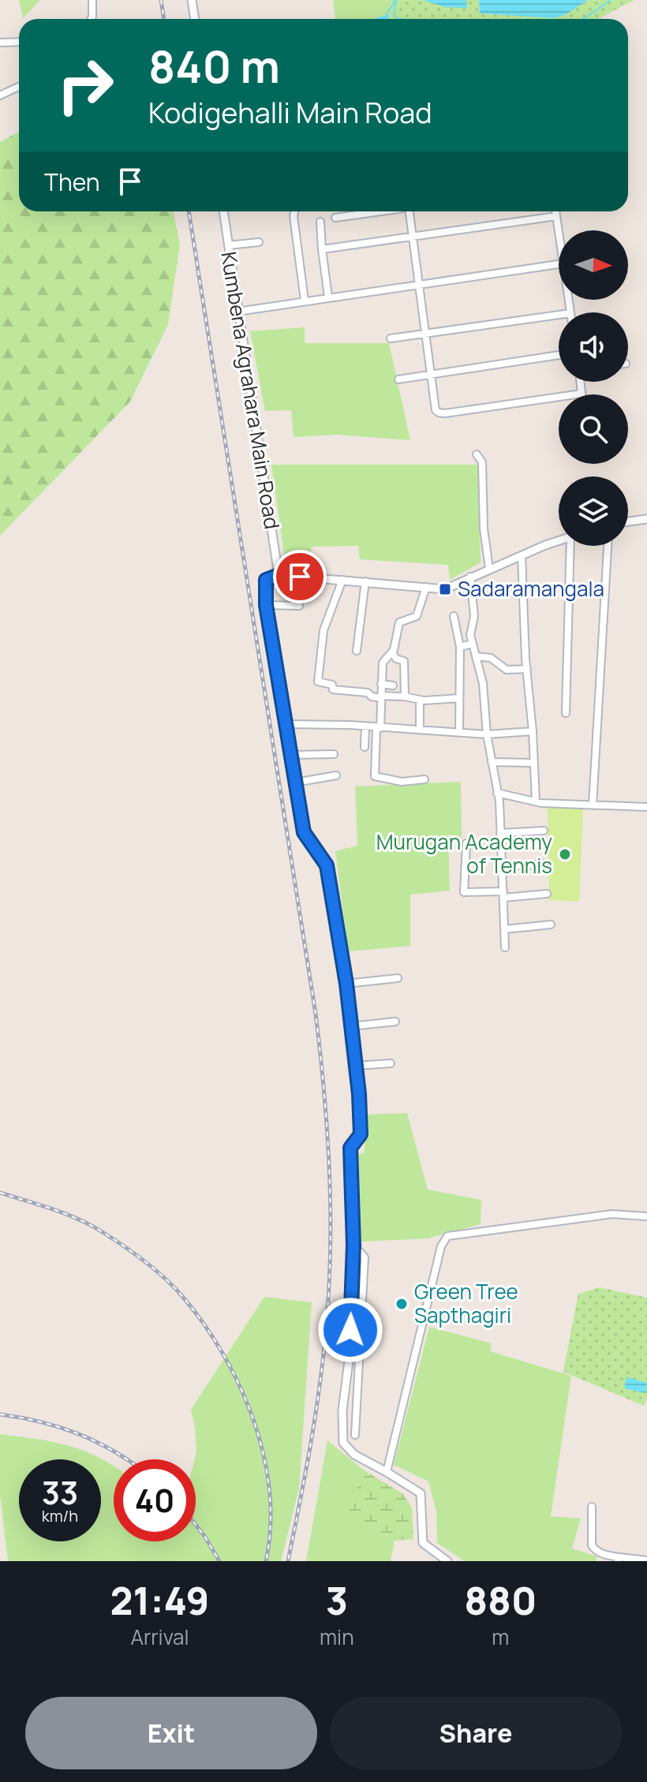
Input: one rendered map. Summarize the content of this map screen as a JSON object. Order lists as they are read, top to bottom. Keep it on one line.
{"streets":{"street":["Kumbena Agrahara Main Road"]},"places":{"transit":["Sadaramangala"],"other":["Murugan Academy of Tennis","Green Tree Sapthagiri"]},"north":"right","page":{"turn":["840 m","Kodigehalli Main Road"],"then":"Then","speed":"33 km/h","limit":"40","eta":["21:49","Arrival","3","min","880","m"],"buttons":["Exit","Share"]}}
